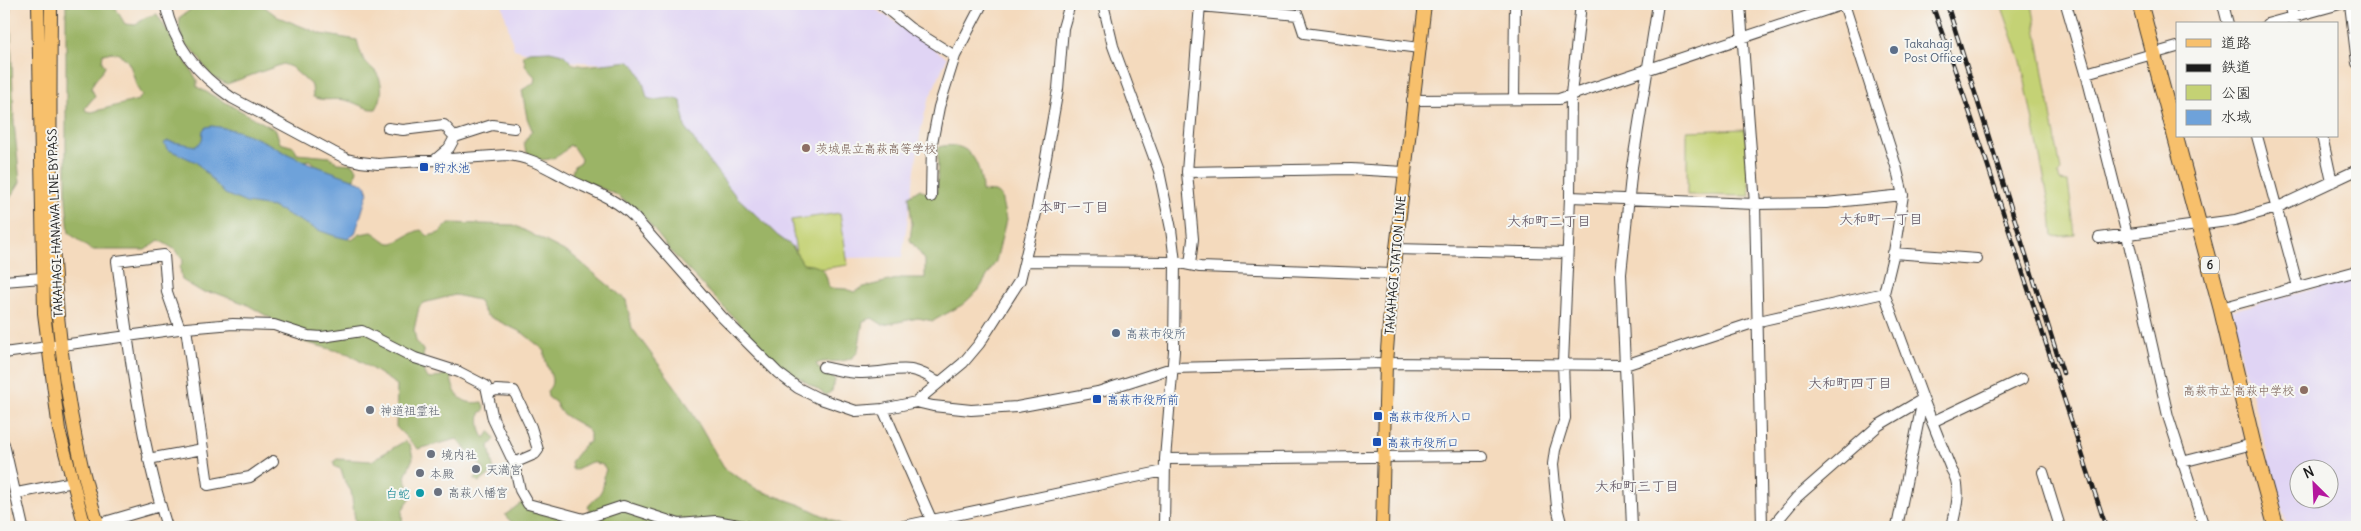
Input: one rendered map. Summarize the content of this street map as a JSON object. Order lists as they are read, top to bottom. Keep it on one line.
{"streets":{"highway":["6"],"main road":["TAKAHAGI-HANAWA LINE BYPASS","TAKAHAGI STATION LINE"]},"districts":["本町一丁目","大和町一丁目","大和町二丁目","大和町四丁目","大和町三丁目"],"places":{"other":["Takahagi Post Office","茨城県立高萩高等学校","高萩市役所","高萩市立 高萩中学校","神道祖霊社","境内社","天満宮","本殿","高萩八幡宮","白蛇"],"transit":["貯水池","高萩市役所前","高萩市役所入口","高萩市役所口"]},"legend":["道路","鉄道","公園","水域"],"north":"top left"}
